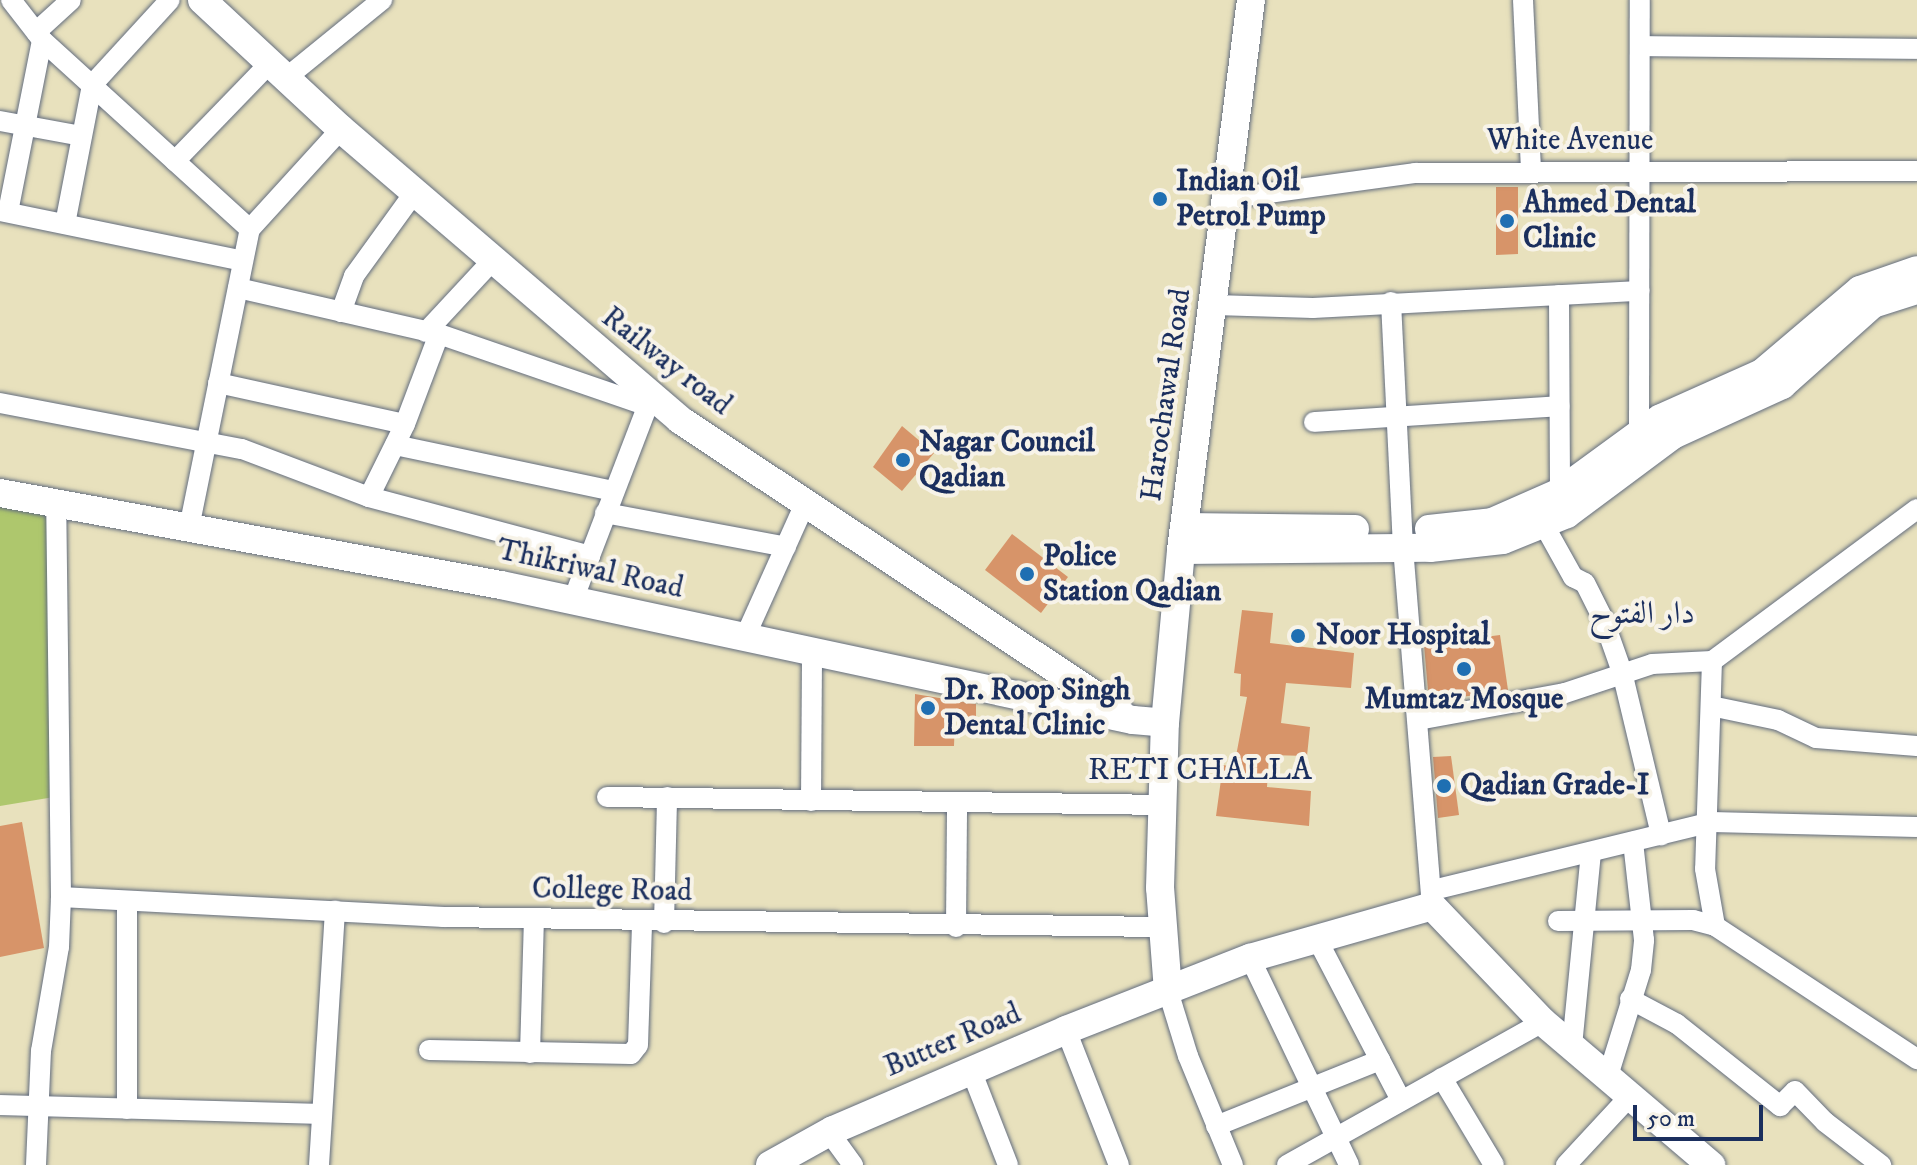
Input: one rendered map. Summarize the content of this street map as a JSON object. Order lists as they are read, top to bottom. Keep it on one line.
{"streets":{"main road":["Railway road","Harochawal Road","Thikriwal Road","Butter Road"],"street":["White Avenue","College Road"]},"crossings":[["White Avenue","Harochawal Road"],["Railway road","Thikriwal Road"],["Harochawal Road","Thikriwal Road"],["Harochawal Road","College Road"],["Harochawal Road","Butter Road"]],"districts":["دار الفتوح","RETI CHALLA"],"places":["Indian Oil Petrol Pump","Ahmed Dental Clinic","Nagar Council Qadian","Police Station Qadian","Noor Hospital","Mumtaz Mosque","Dr. Roop Singh Dental Clinic","Qadian Grade-I"],"scale_bar":"50 m"}
